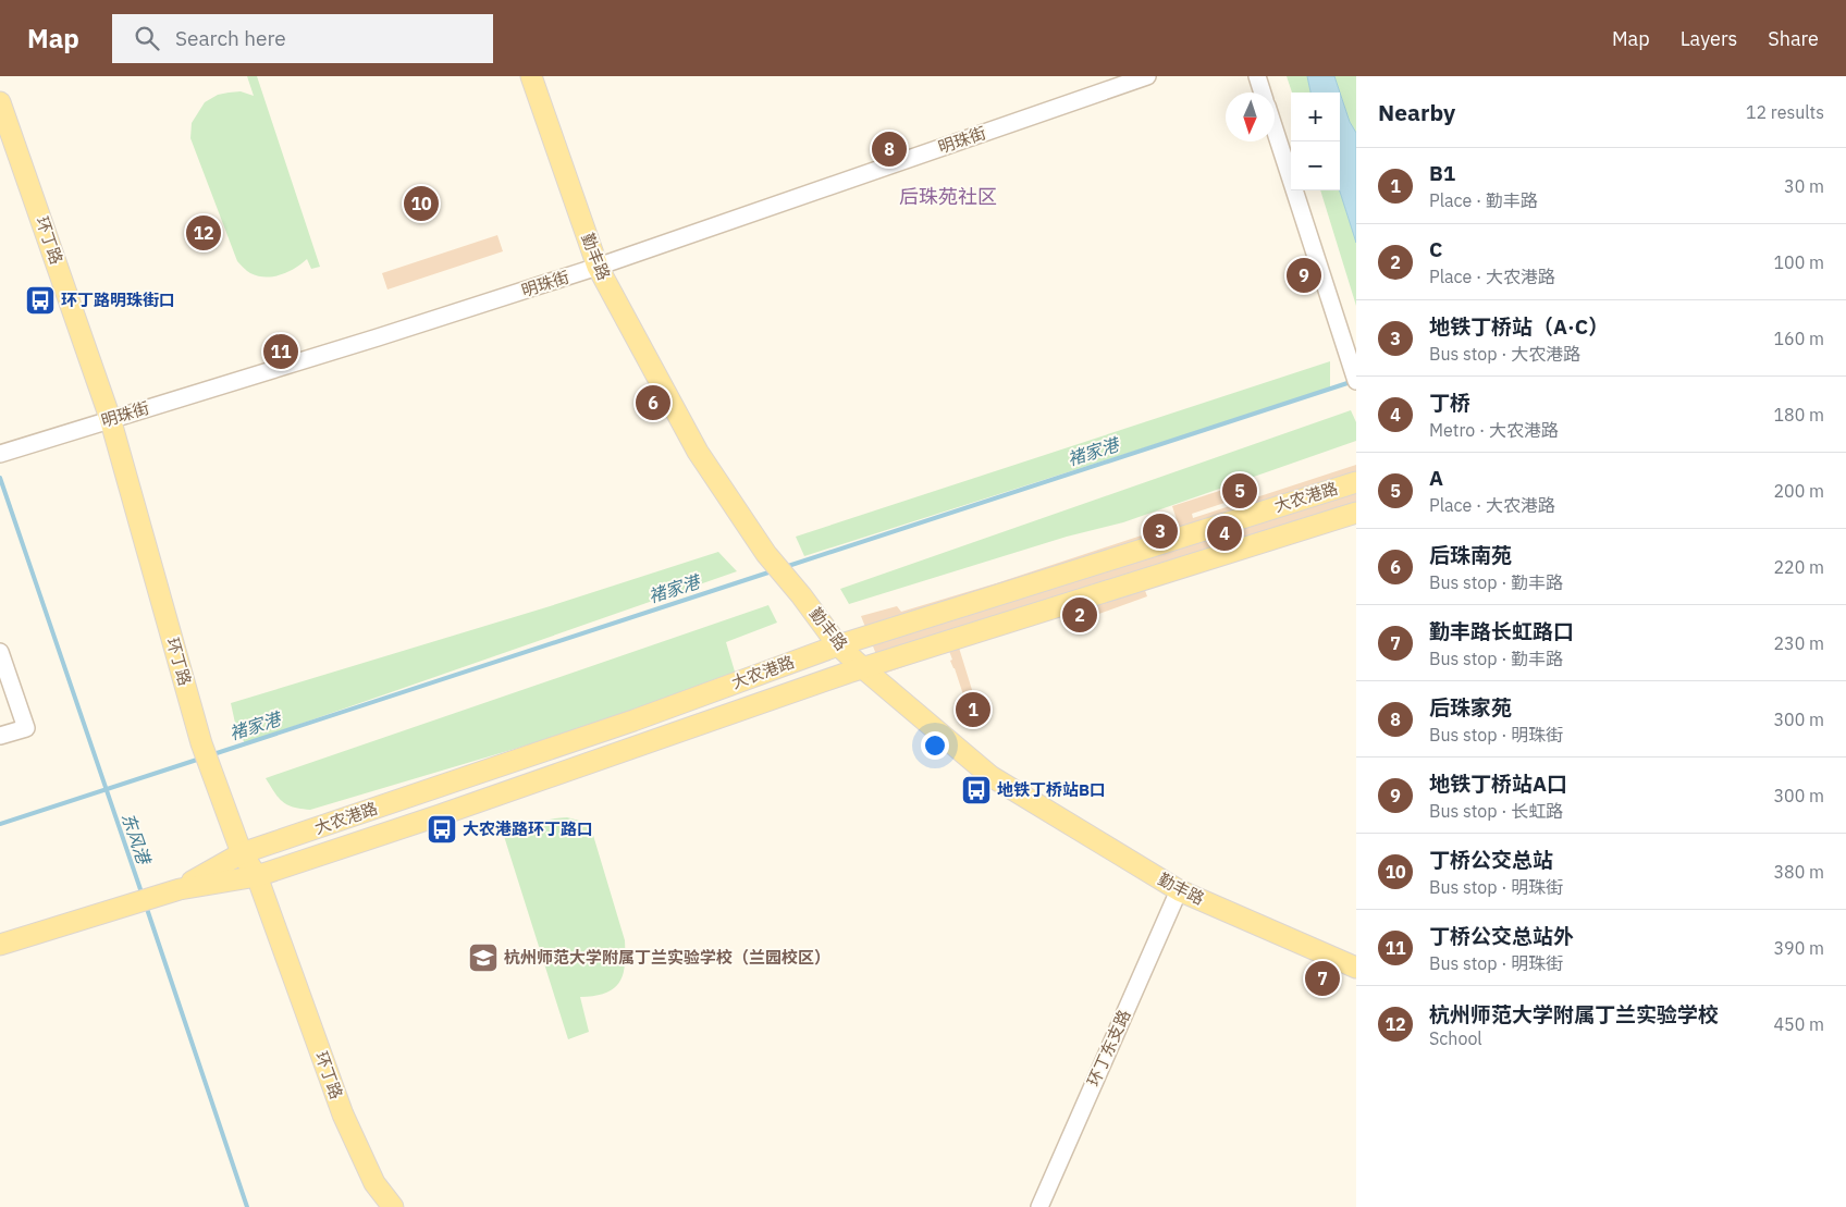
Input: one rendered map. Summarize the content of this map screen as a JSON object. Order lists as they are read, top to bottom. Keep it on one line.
{"streets":{"main road":["环丁路","勤丰路","大农港路"],"street":["明珠街","环丁东支路"]},"crossings":[["明珠街","环丁路"],["明珠街","勤丰路"],["环丁路","大农港路"],["勤丰路","大农港路"],["勤丰路","环丁东支路"]],"districts":["后珠苑社区"],"water":["褚家港","东风港"],"places":{"bus stop":["环丁路明珠街口","地铁丁桥站B口","大农港路环丁路口"],"school or university":["杭州师范大学附属丁兰实验学校（兰园校区）"]},"north":"bottom","page":{"header":"Map","search":"Search here","nav":["Map","Layers","Share"],"heading":["Nearby","12 results"],"map_buttons":["+","−"],"pins":["8","10","12","9","11","6","5","3","4","2","1","7"],"list":[{"mark":"1","name":"B1","note":"Place · 勤丰路","value":"30 m"},{"mark":"2","name":"C","note":"Place · 大农港路","value":"100 m"},{"mark":"3","name":"地铁丁桥站（A·C）","note":"Bus stop · 大农港路","value":"160 m"},{"mark":"4","name":"丁桥","note":"Metro · 大农港路","value":"180 m"},{"mark":"5","name":"A","note":"Place · 大农港路","value":"200 m"},{"mark":"6","name":"后珠南苑","note":"Bus stop · 勤丰路","value":"220 m"},{"mark":"7","name":"勤丰路长虹路口","note":"Bus stop · 勤丰路","value":"230 m"},{"mark":"8","name":"后珠家苑","note":"Bus stop · 明珠街","value":"300 m"},{"mark":"9","name":"地铁丁桥站A口","note":"Bus stop · 长虹路","value":"300 m"},{"mark":"10","name":"丁桥公交总站","note":"Bus stop · 明珠街","value":"380 m"},{"mark":"11","name":"丁桥公交总站外","note":"Bus stop · 明珠街","value":"390 m"},{"mark":"12","name":"杭州师范大学附属丁兰实验学校","note":"School","value":"450 m"}]}}
